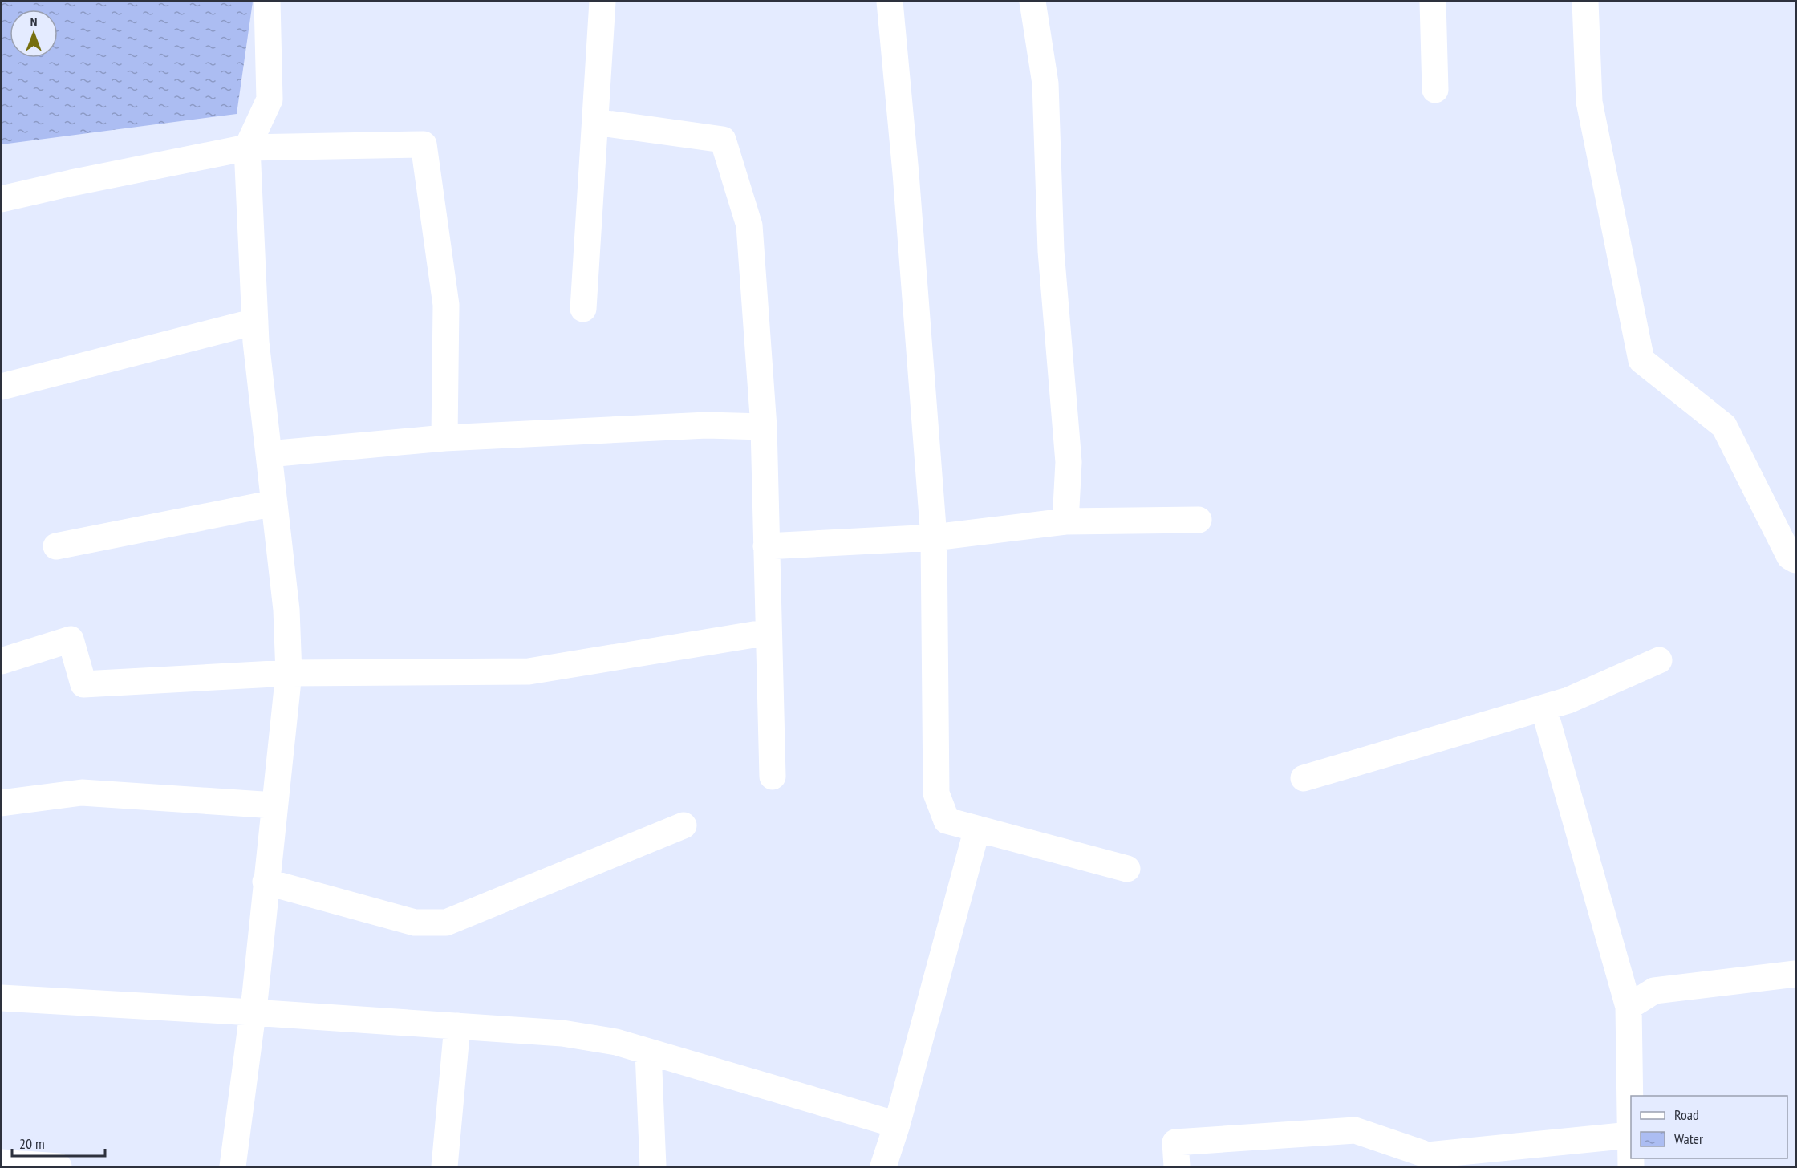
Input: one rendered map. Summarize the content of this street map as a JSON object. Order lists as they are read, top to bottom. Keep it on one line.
{"legend":["Road","Water"],"scale_bar":"20 m","north":"top"}
